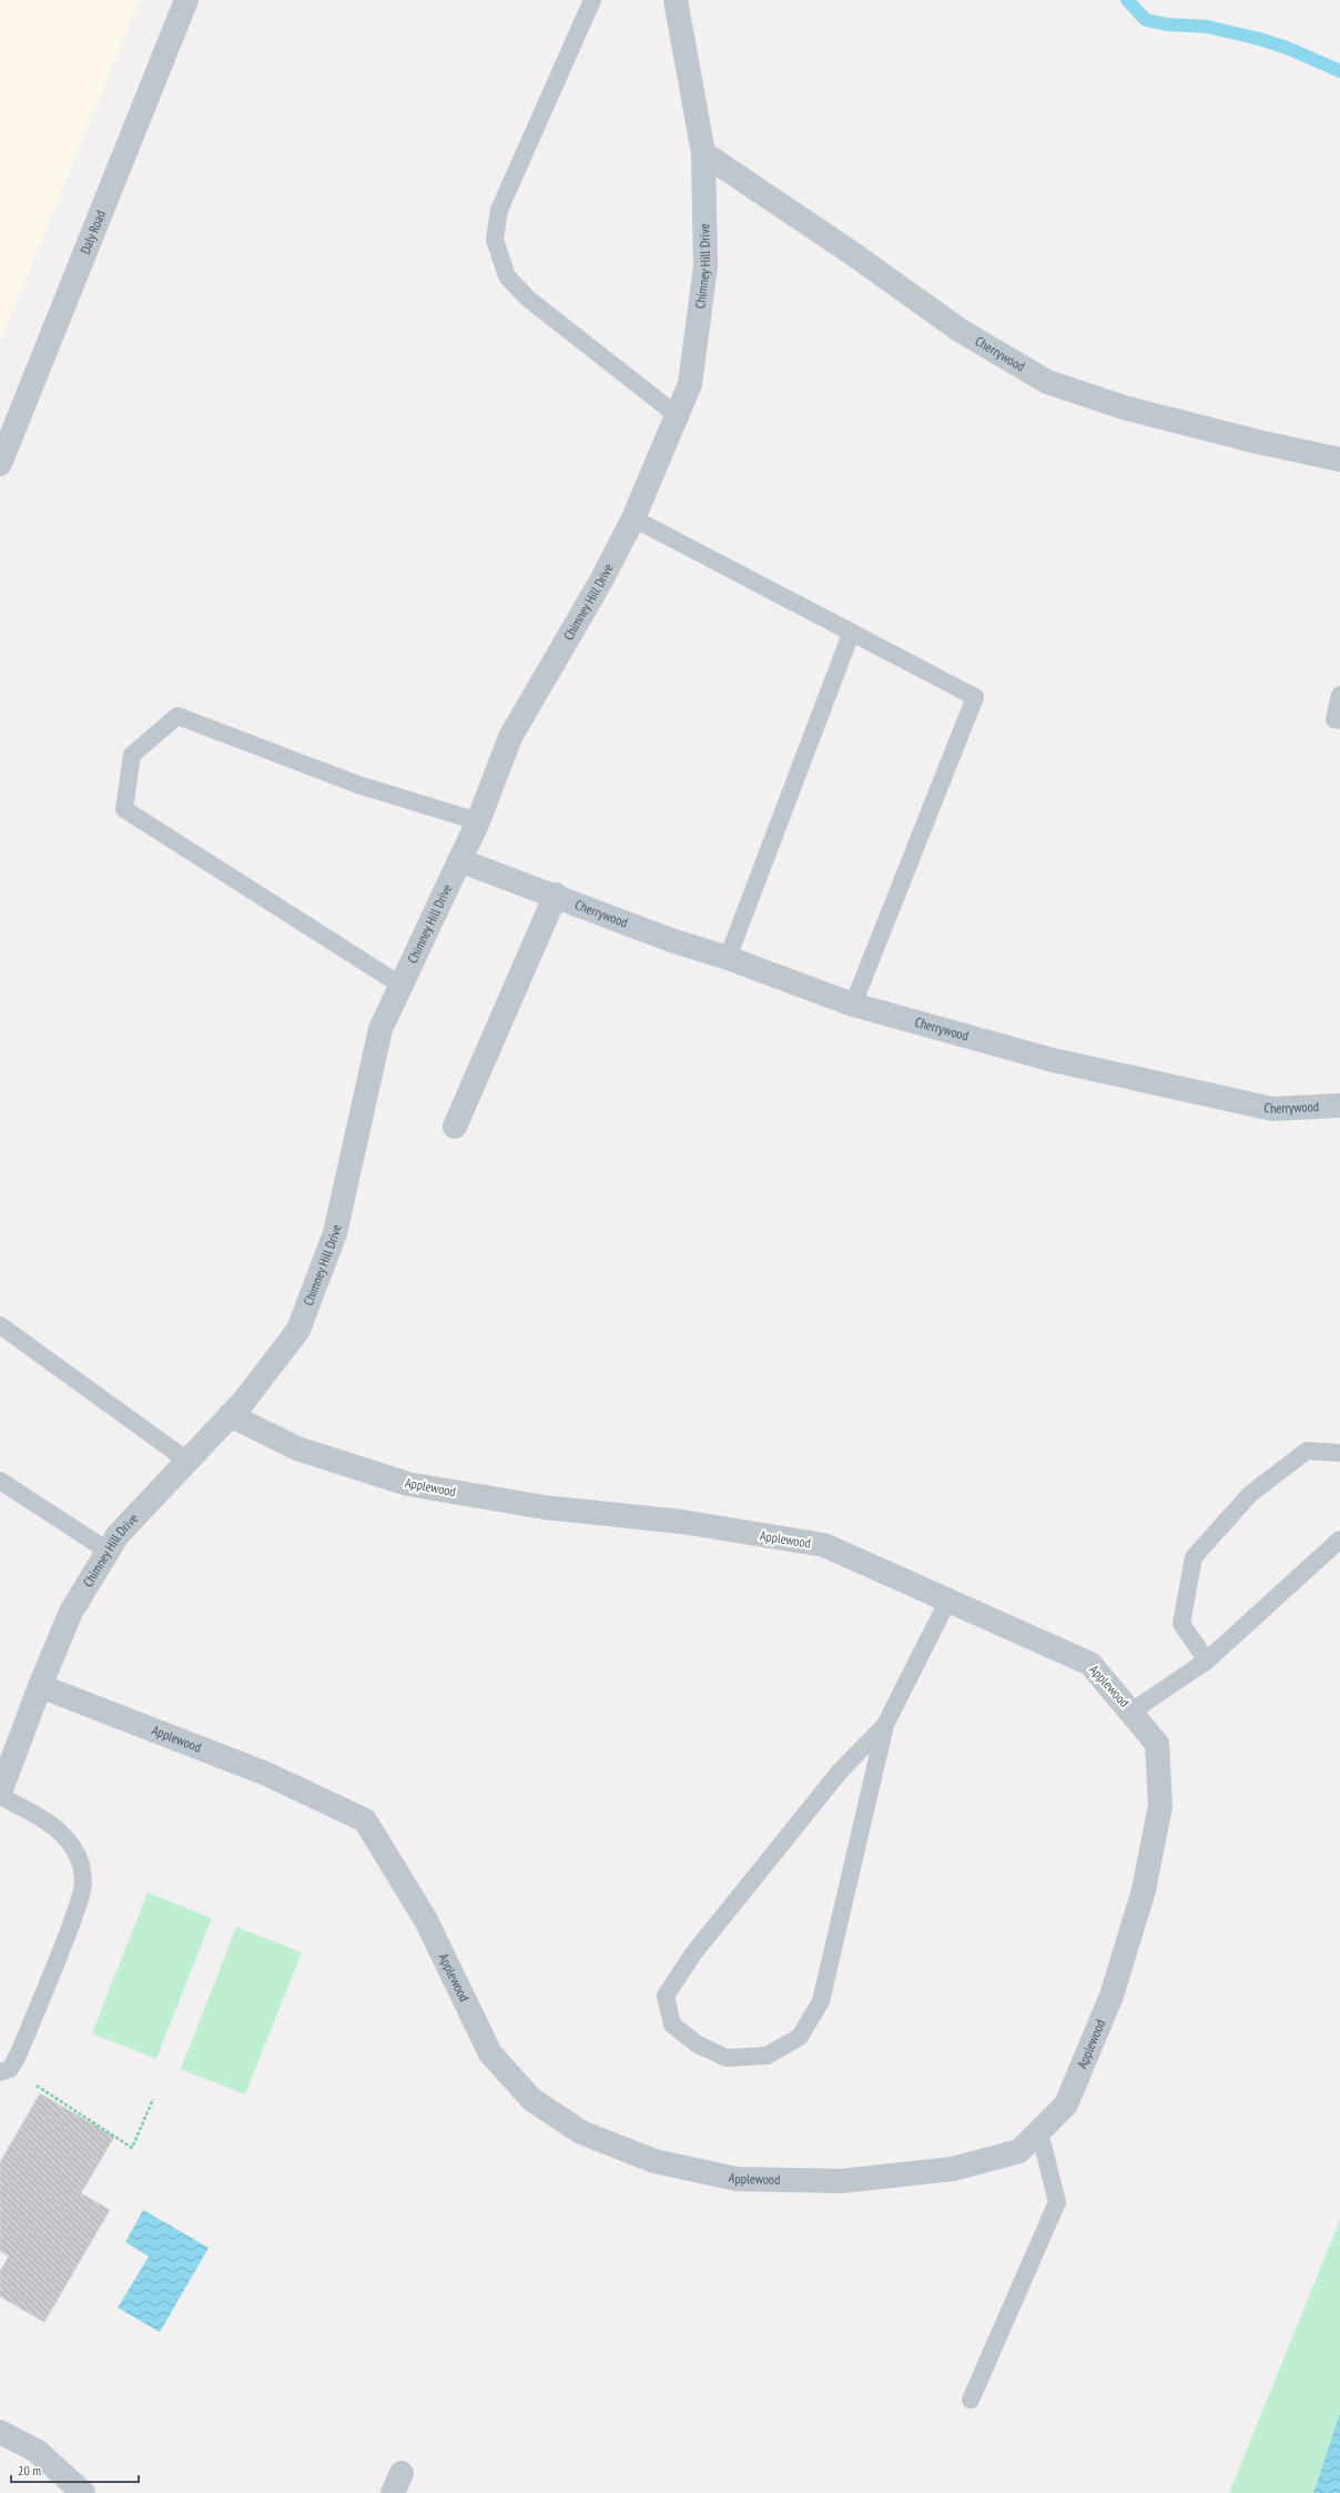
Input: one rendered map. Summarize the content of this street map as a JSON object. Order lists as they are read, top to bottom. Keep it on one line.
{"streets":{"street":["Daly Road","Chimney Hill Drive","Cherrywood","Applewood"]},"crossings":[["Chimney Hill Drive","Cherrywood"],["Chimney Hill Drive","Applewood"]],"scale_bar":"20 m"}
